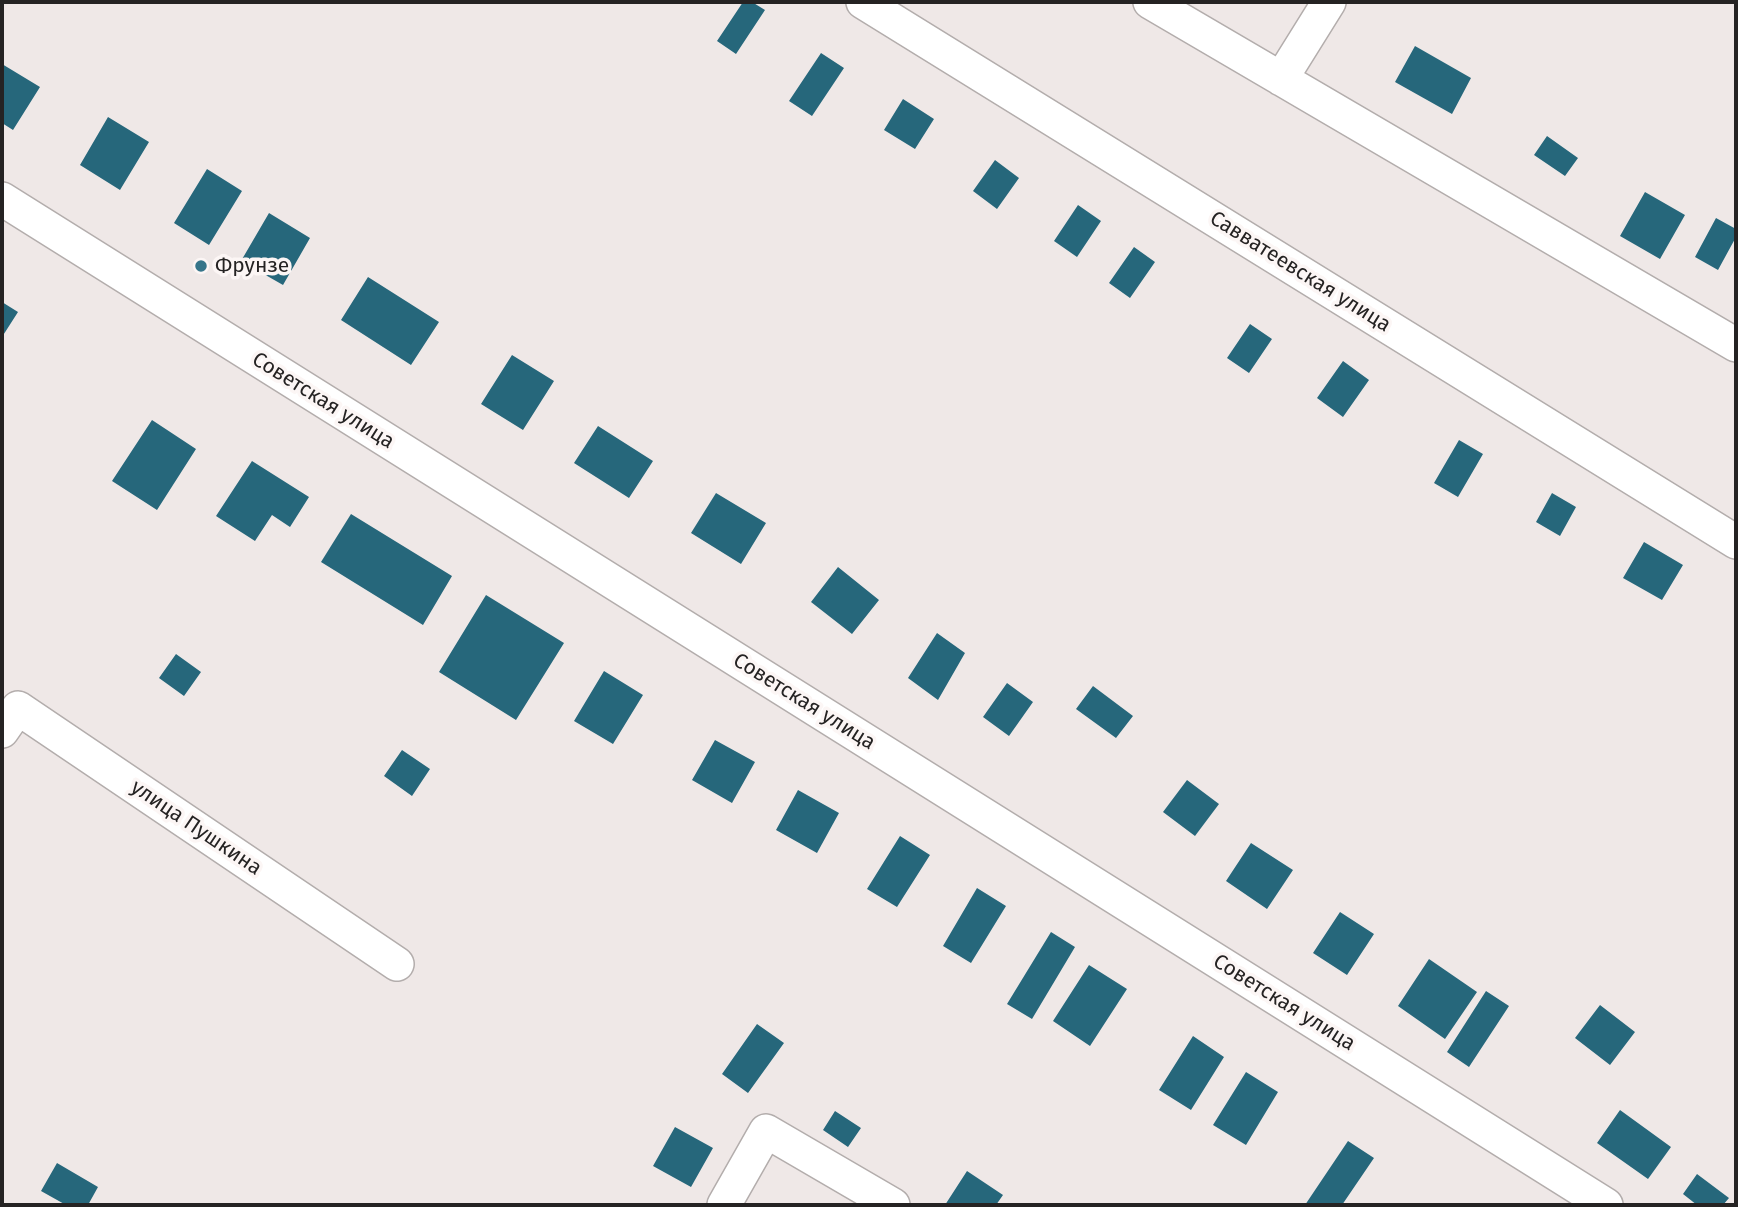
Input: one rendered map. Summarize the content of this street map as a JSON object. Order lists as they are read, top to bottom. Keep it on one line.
{"streets":{"street":["Савватеевская улица","Советская улица","улица Пушкина"]},"places":["Фрунзе"]}
